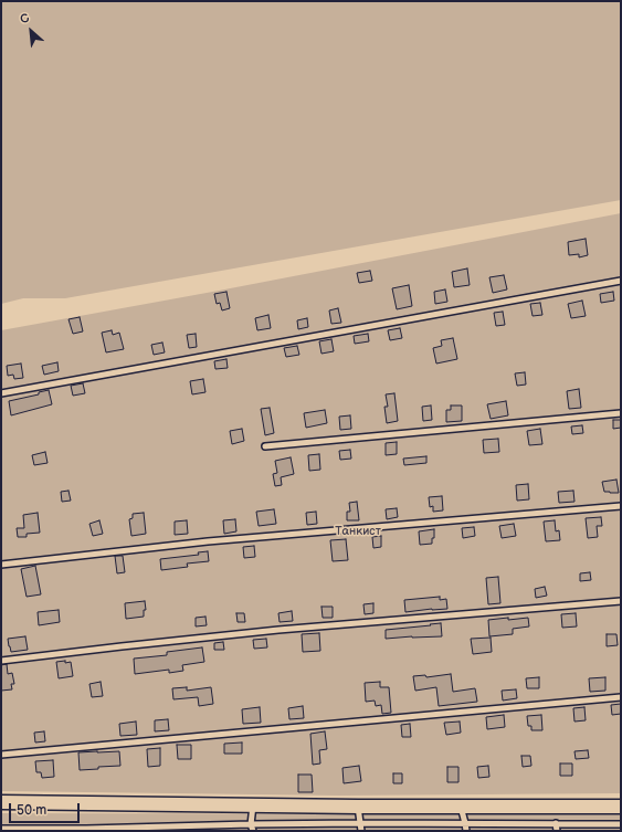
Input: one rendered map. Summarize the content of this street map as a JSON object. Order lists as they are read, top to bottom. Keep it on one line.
{"parks":["Танкист"],"scale_bar":"50 m","north":"top left"}
